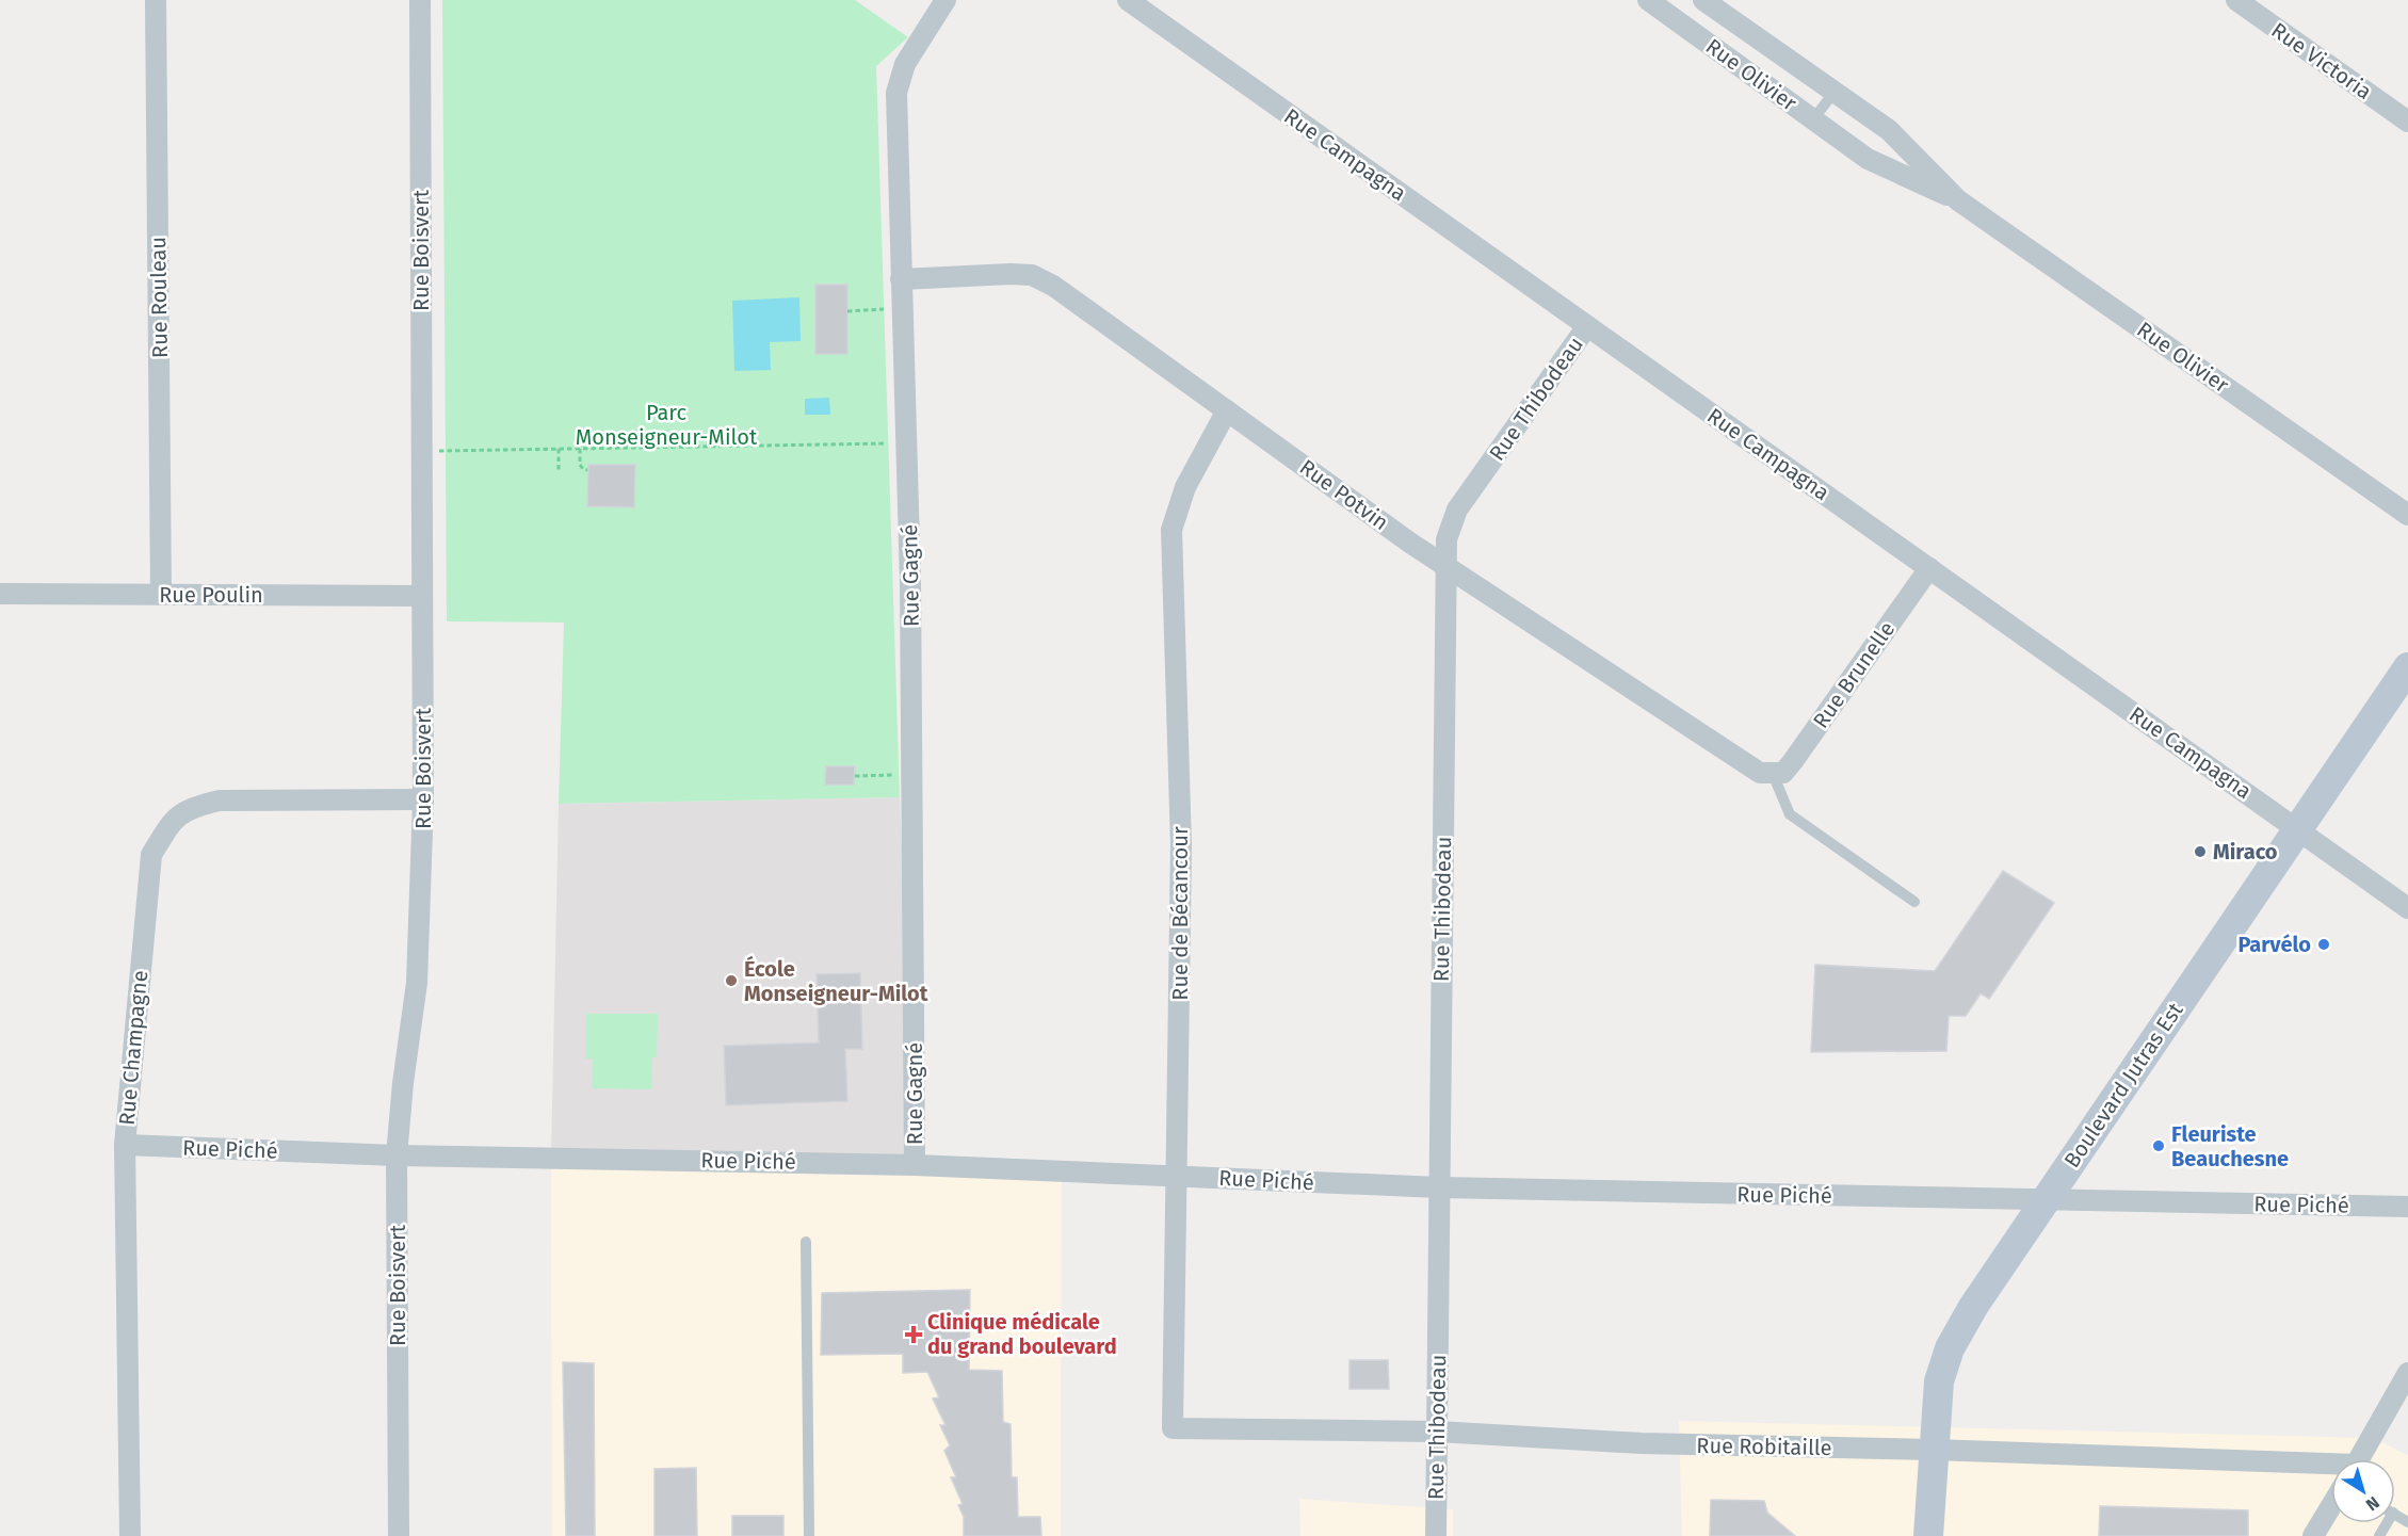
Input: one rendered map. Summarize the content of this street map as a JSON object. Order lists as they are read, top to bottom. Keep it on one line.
{"streets":{"main road":["Boulevard Jutras Est"],"street":["Rue Victoria","Rue Olivier","Rue Campagna","Rue Boisvert","Rue Rouleau","Rue Thibodeau","Rue Potvin","Rue Gagné","Rue Poulin","Rue Brunelle","Rue de Bécancour","Rue Champagne","Rue Piché","Rue Robitaille"]},"crossings":[["Rue Campagna","Rue Thibodeau"],["Rue Campagna","Rue Brunelle"],["Rue Campagna","Boulevard Jutras Est"],["Rue Boisvert","Rue Poulin"],["Rue Boisvert","Rue Champagne"],["Rue Boisvert","Rue Piché"],["Rue Rouleau","Rue Poulin"],["Rue Thibodeau","Rue Potvin"],["Rue Thibodeau","Rue Piché"],["Rue Thibodeau","Rue Robitaille"],["Rue Potvin","Rue Gagné"],["Rue Potvin","Rue Brunelle"],["Rue Potvin","Rue de Bécancour"],["Rue Gagné","Rue Piché"],["Rue de Bécancour","Rue Piché"],["Rue de Bécancour","Rue Robitaille"],["Rue Champagne","Rue Piché"],["Boulevard Jutras Est","Rue Piché"],["Boulevard Jutras Est","Rue Robitaille"]],"parks":["Parc Monseigneur-Milot"],"places":{"other":["Miraco","Parvélo","École Monseigneur-Milot","Fleuriste Beauchesne"],"health":["Clinique médicale du grand boulevard"]},"north":"bottom right"}
